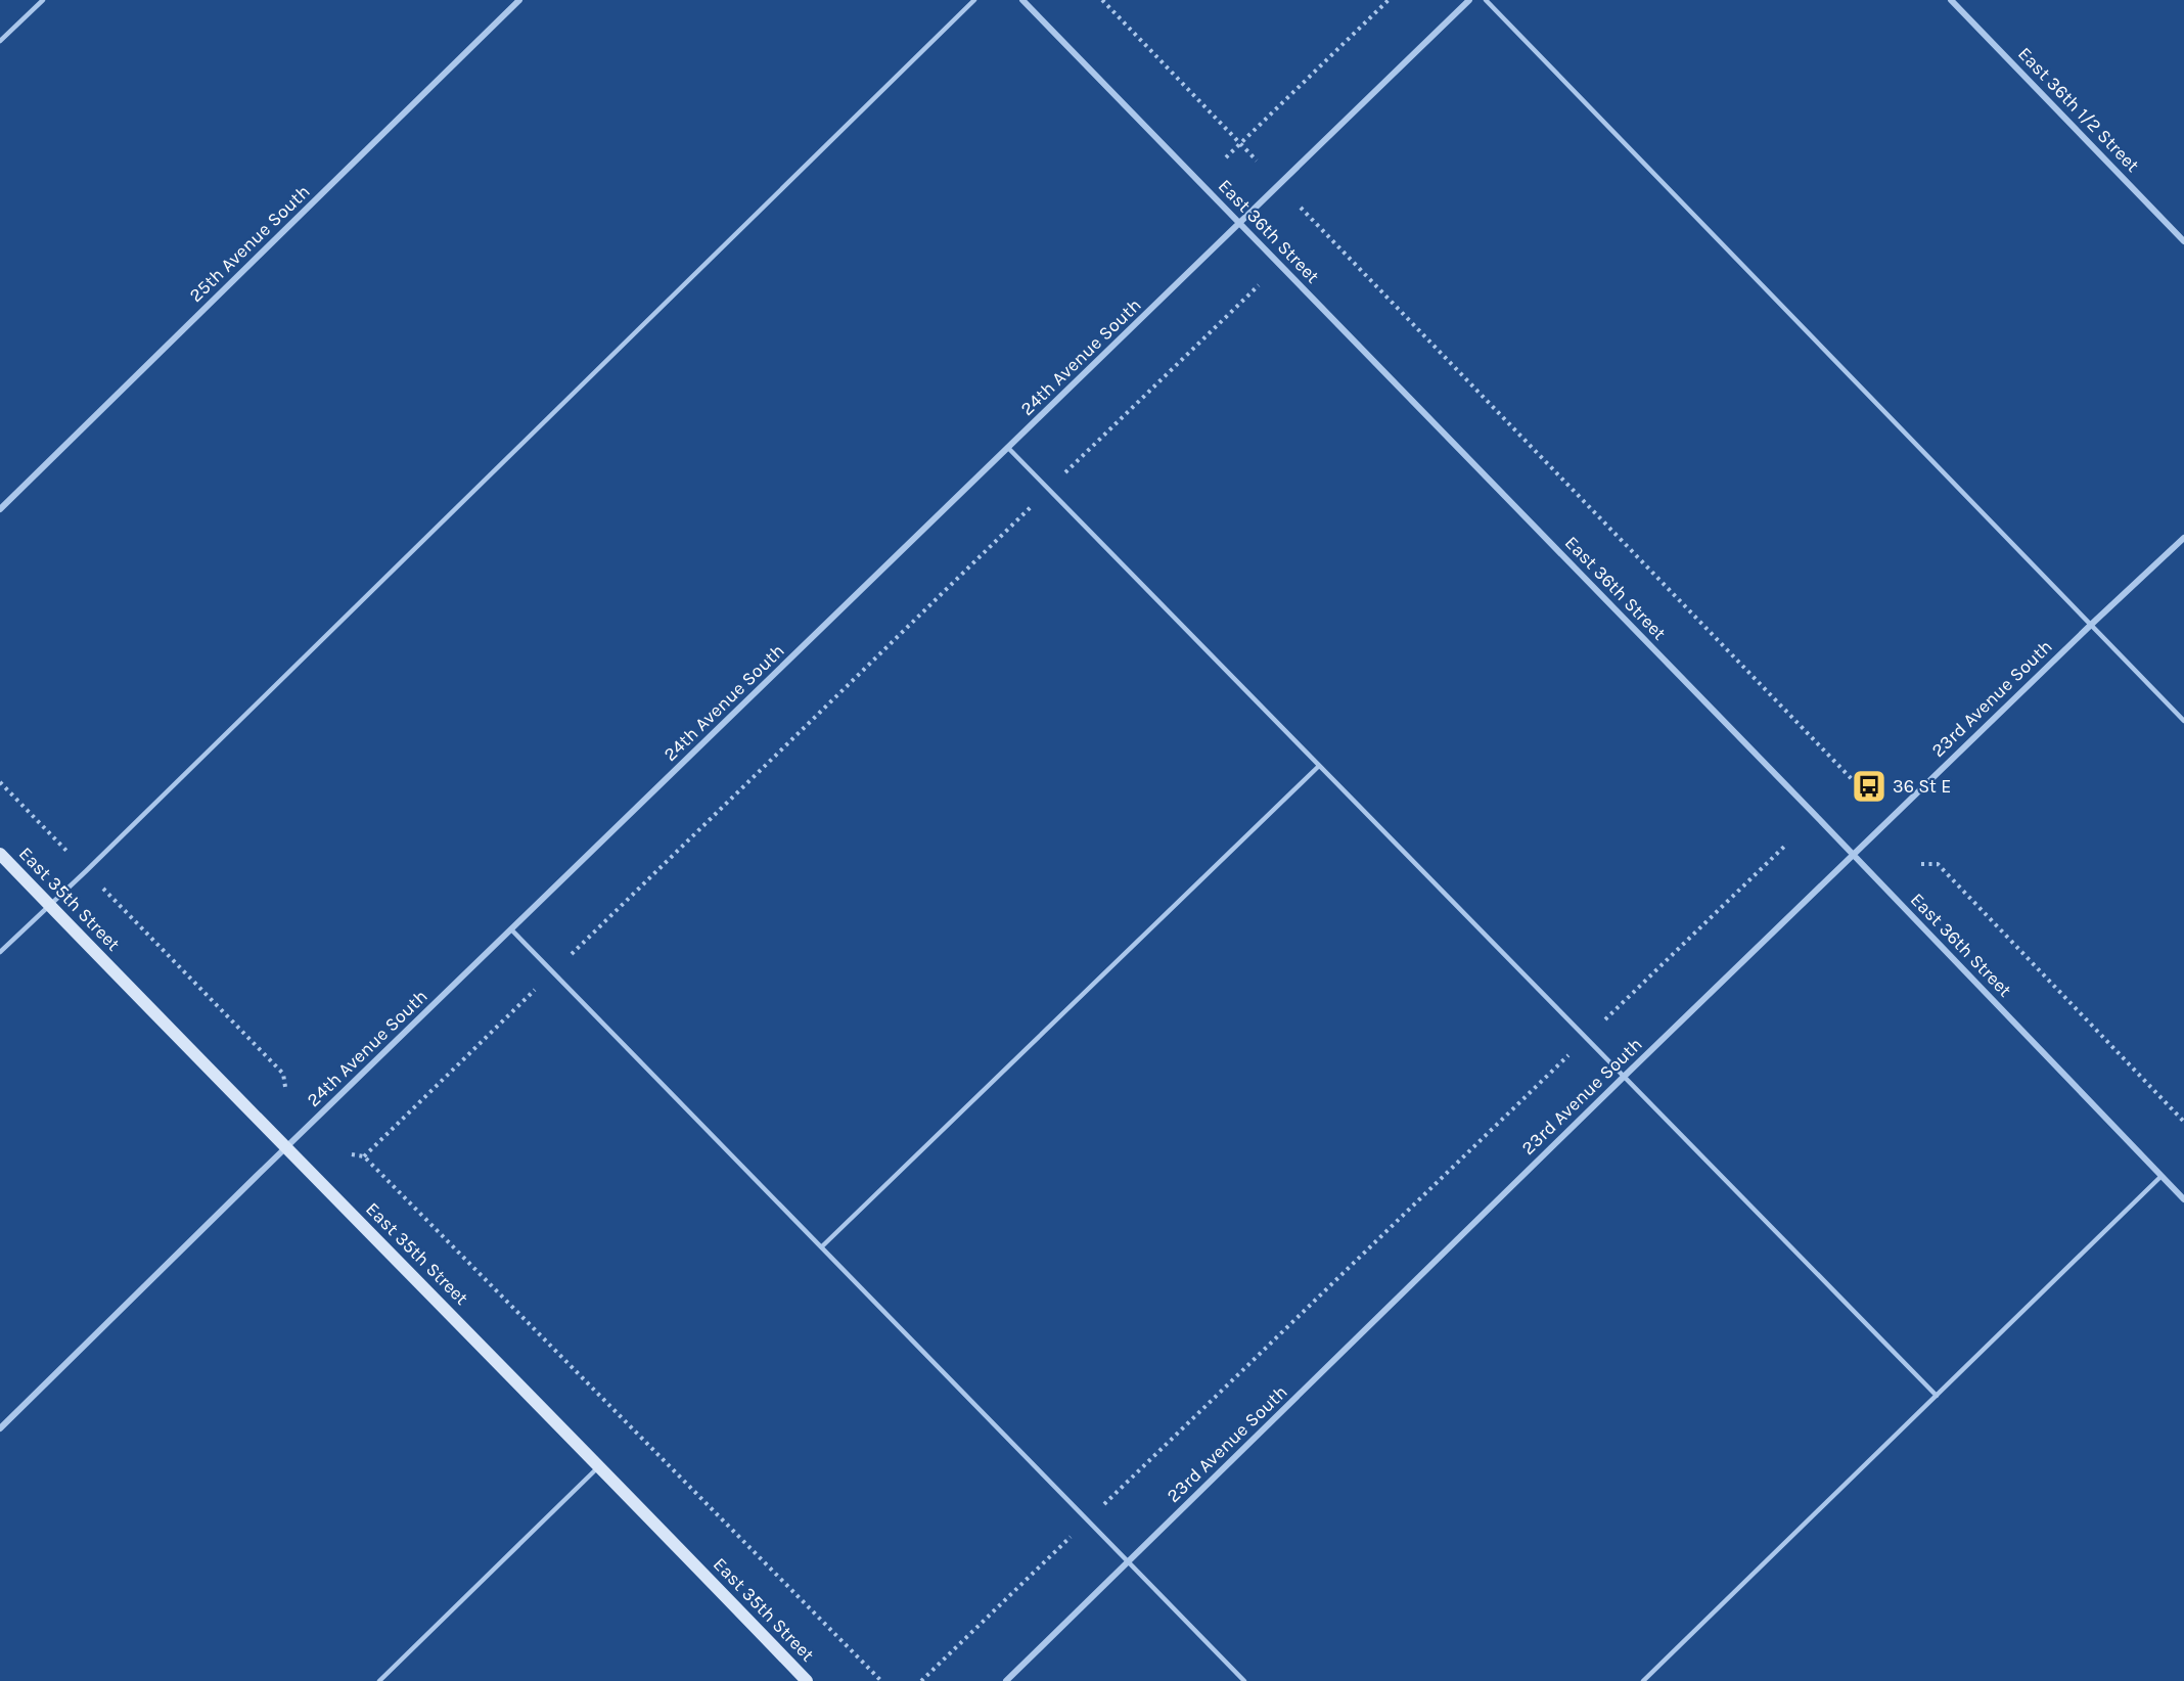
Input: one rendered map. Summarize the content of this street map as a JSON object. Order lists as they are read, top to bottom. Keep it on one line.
{"streets":{"street":["East 36th 1/2 Street","East 36th Street","25th Avenue South","24th Avenue South","23rd Avenue South","East 35th Street"]},"crossings":[["East 36th Street","24th Avenue South"],["East 36th Street","23rd Avenue South"],["24th Avenue South","East 35th Street"]],"places":{"bus stop":["36 St E"]}}
